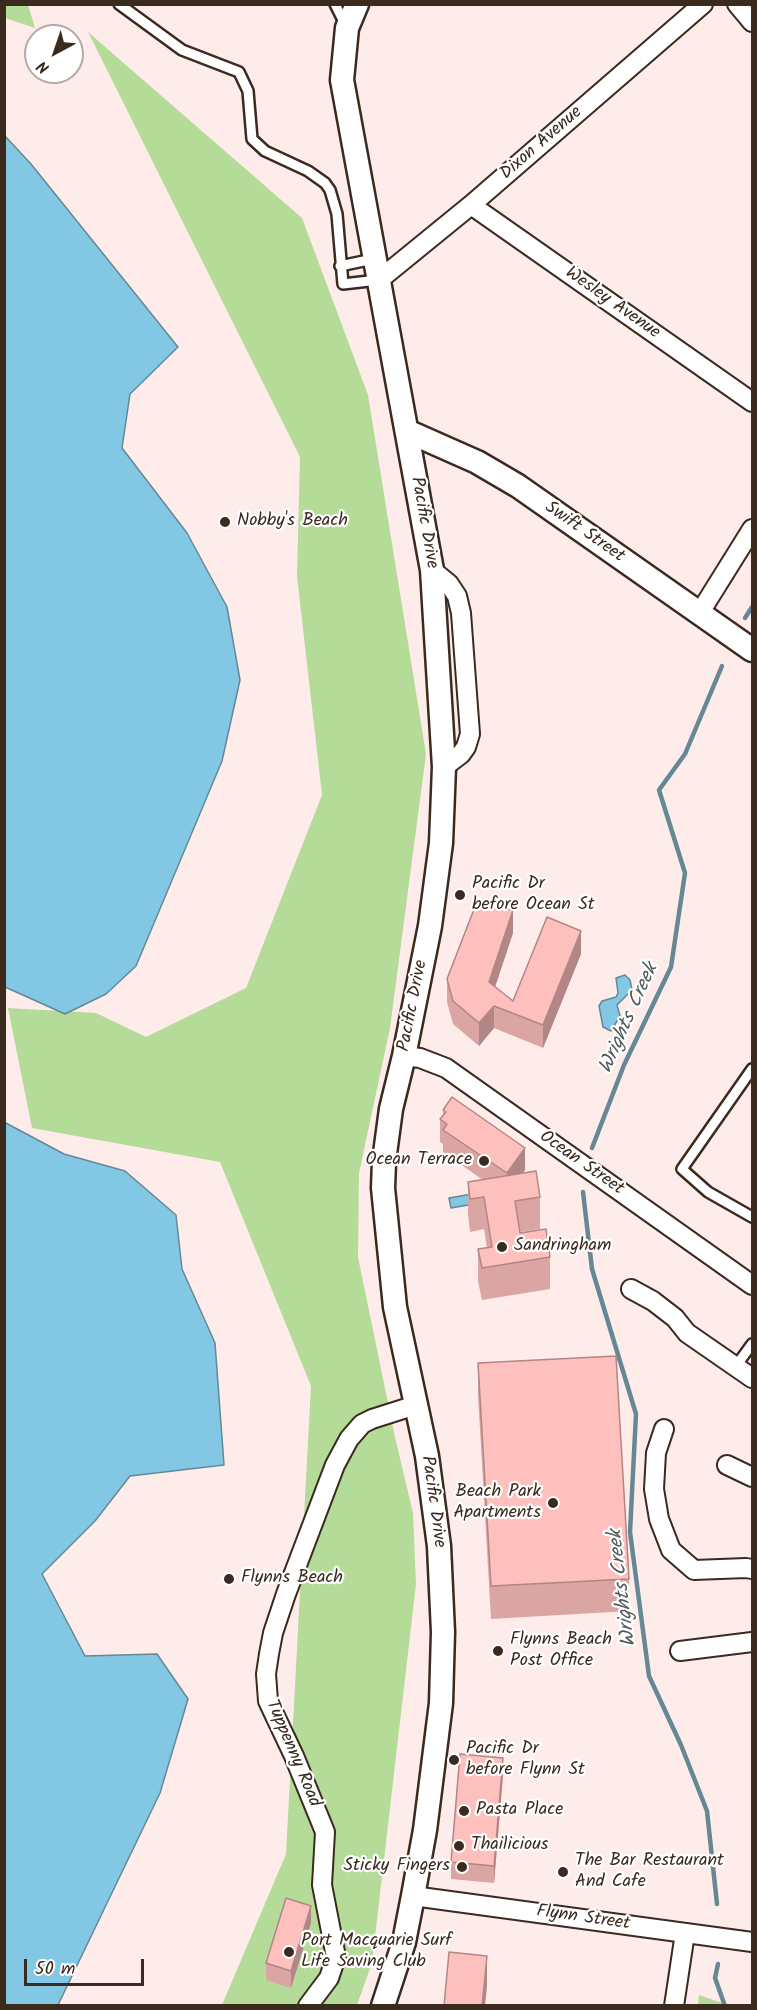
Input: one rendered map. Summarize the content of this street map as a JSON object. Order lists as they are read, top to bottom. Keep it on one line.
{"streets":{"street":["Dixon Avenue","Wesley Avenue","Pacific Drive","Swift Street","Ocean Street","Tuppenny Road","Flynn Street"]},"crossings":[["Dixon Avenue","Wesley Avenue"],["Dixon Avenue","Pacific Drive"],["Pacific Drive","Swift Street"],["Pacific Drive","Ocean Street"],["Pacific Drive","Tuppenny Road"],["Pacific Drive","Flynn Street"]],"water":["Wrights Creek"],"places":["Nobby's Beach","Pacific Dr before Ocean St","Ocean Terrace","Sandringham","Beach Park Apartments","Flynns Beach","Flynns Beach Post Office","Pacific Dr before Flynn St","Pasta Place","Thailicious","Sticky Fingers","The Bar Restaurant And Cafe","Port Macquarie Surf Life Saving Club"],"scale_bar":"50 m","north":"bottom left"}
